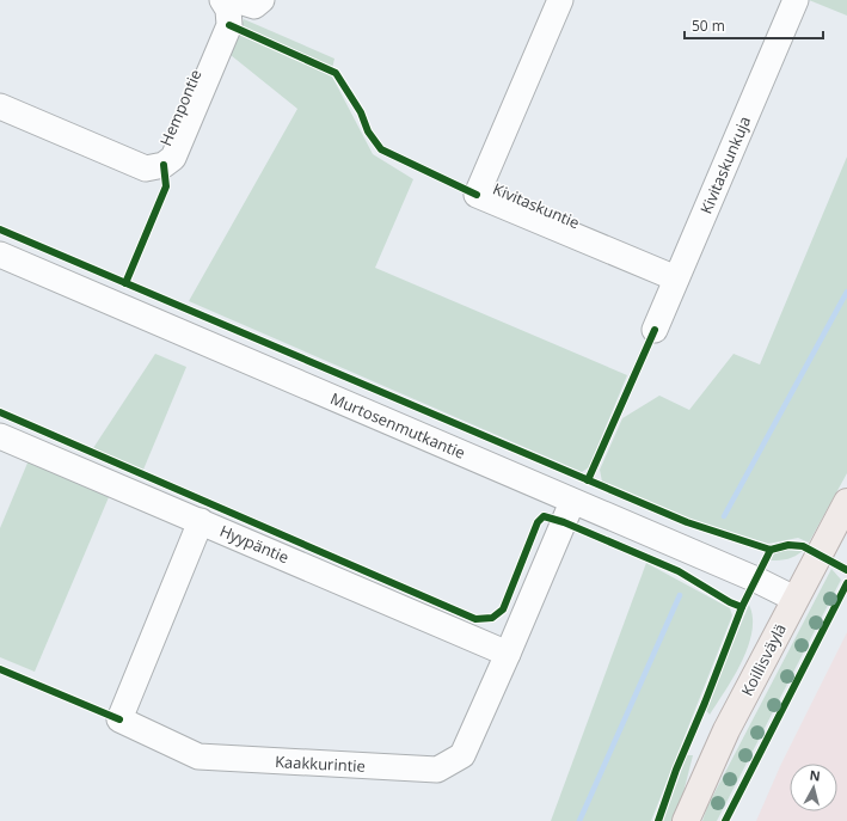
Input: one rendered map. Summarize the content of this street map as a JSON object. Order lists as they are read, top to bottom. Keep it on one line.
{"streets":{"main road":["Koillisväylä"],"street":["Hempontie","Kivitaskunkuja","Kivitaskuntie","Murtosenmutkantie","Hyypäntie","Kaakkurintie"]},"crossings":[["Kivitaskunkuja","Kivitaskuntie"],["Murtosenmutkantie","Koillisväylä"],["Murtosenmutkantie","Kaakkurintie"],["Hyypäntie","Kaakkurintie"]],"scale_bar":"50 m","north":"top"}
